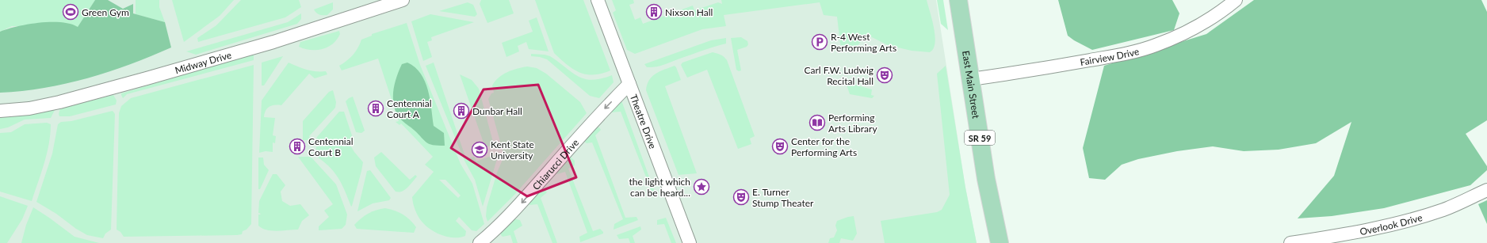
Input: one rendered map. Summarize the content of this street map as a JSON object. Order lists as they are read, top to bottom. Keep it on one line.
{"streets":{"main road":["East Main Street","SR 59"],"street":["Fairview Drive","Midway Drive","Theatre Drive","Chiarucci Drive","Overlook Drive"]},"crossings":[["Fairview Drive","East Main Street"],["Theatre Drive","Chiarucci Drive"]],"one_way":["Chiarucci Drive"],"places":{"sports":["Green Gym"],"building":["Nixson Hall","Centennial Court A","Dunbar Hall","Centennial Court B"],"parking":["R-4 West Performing Arts"],"theatre":["Carl F.W. Ludwig Recital Hall","Center for the Performing Arts","E. Turner Stump Theater"],"library":["Performing Arts Library"],"school or university":["Kent State University"],"place":["the light which can be heard..."]}}
